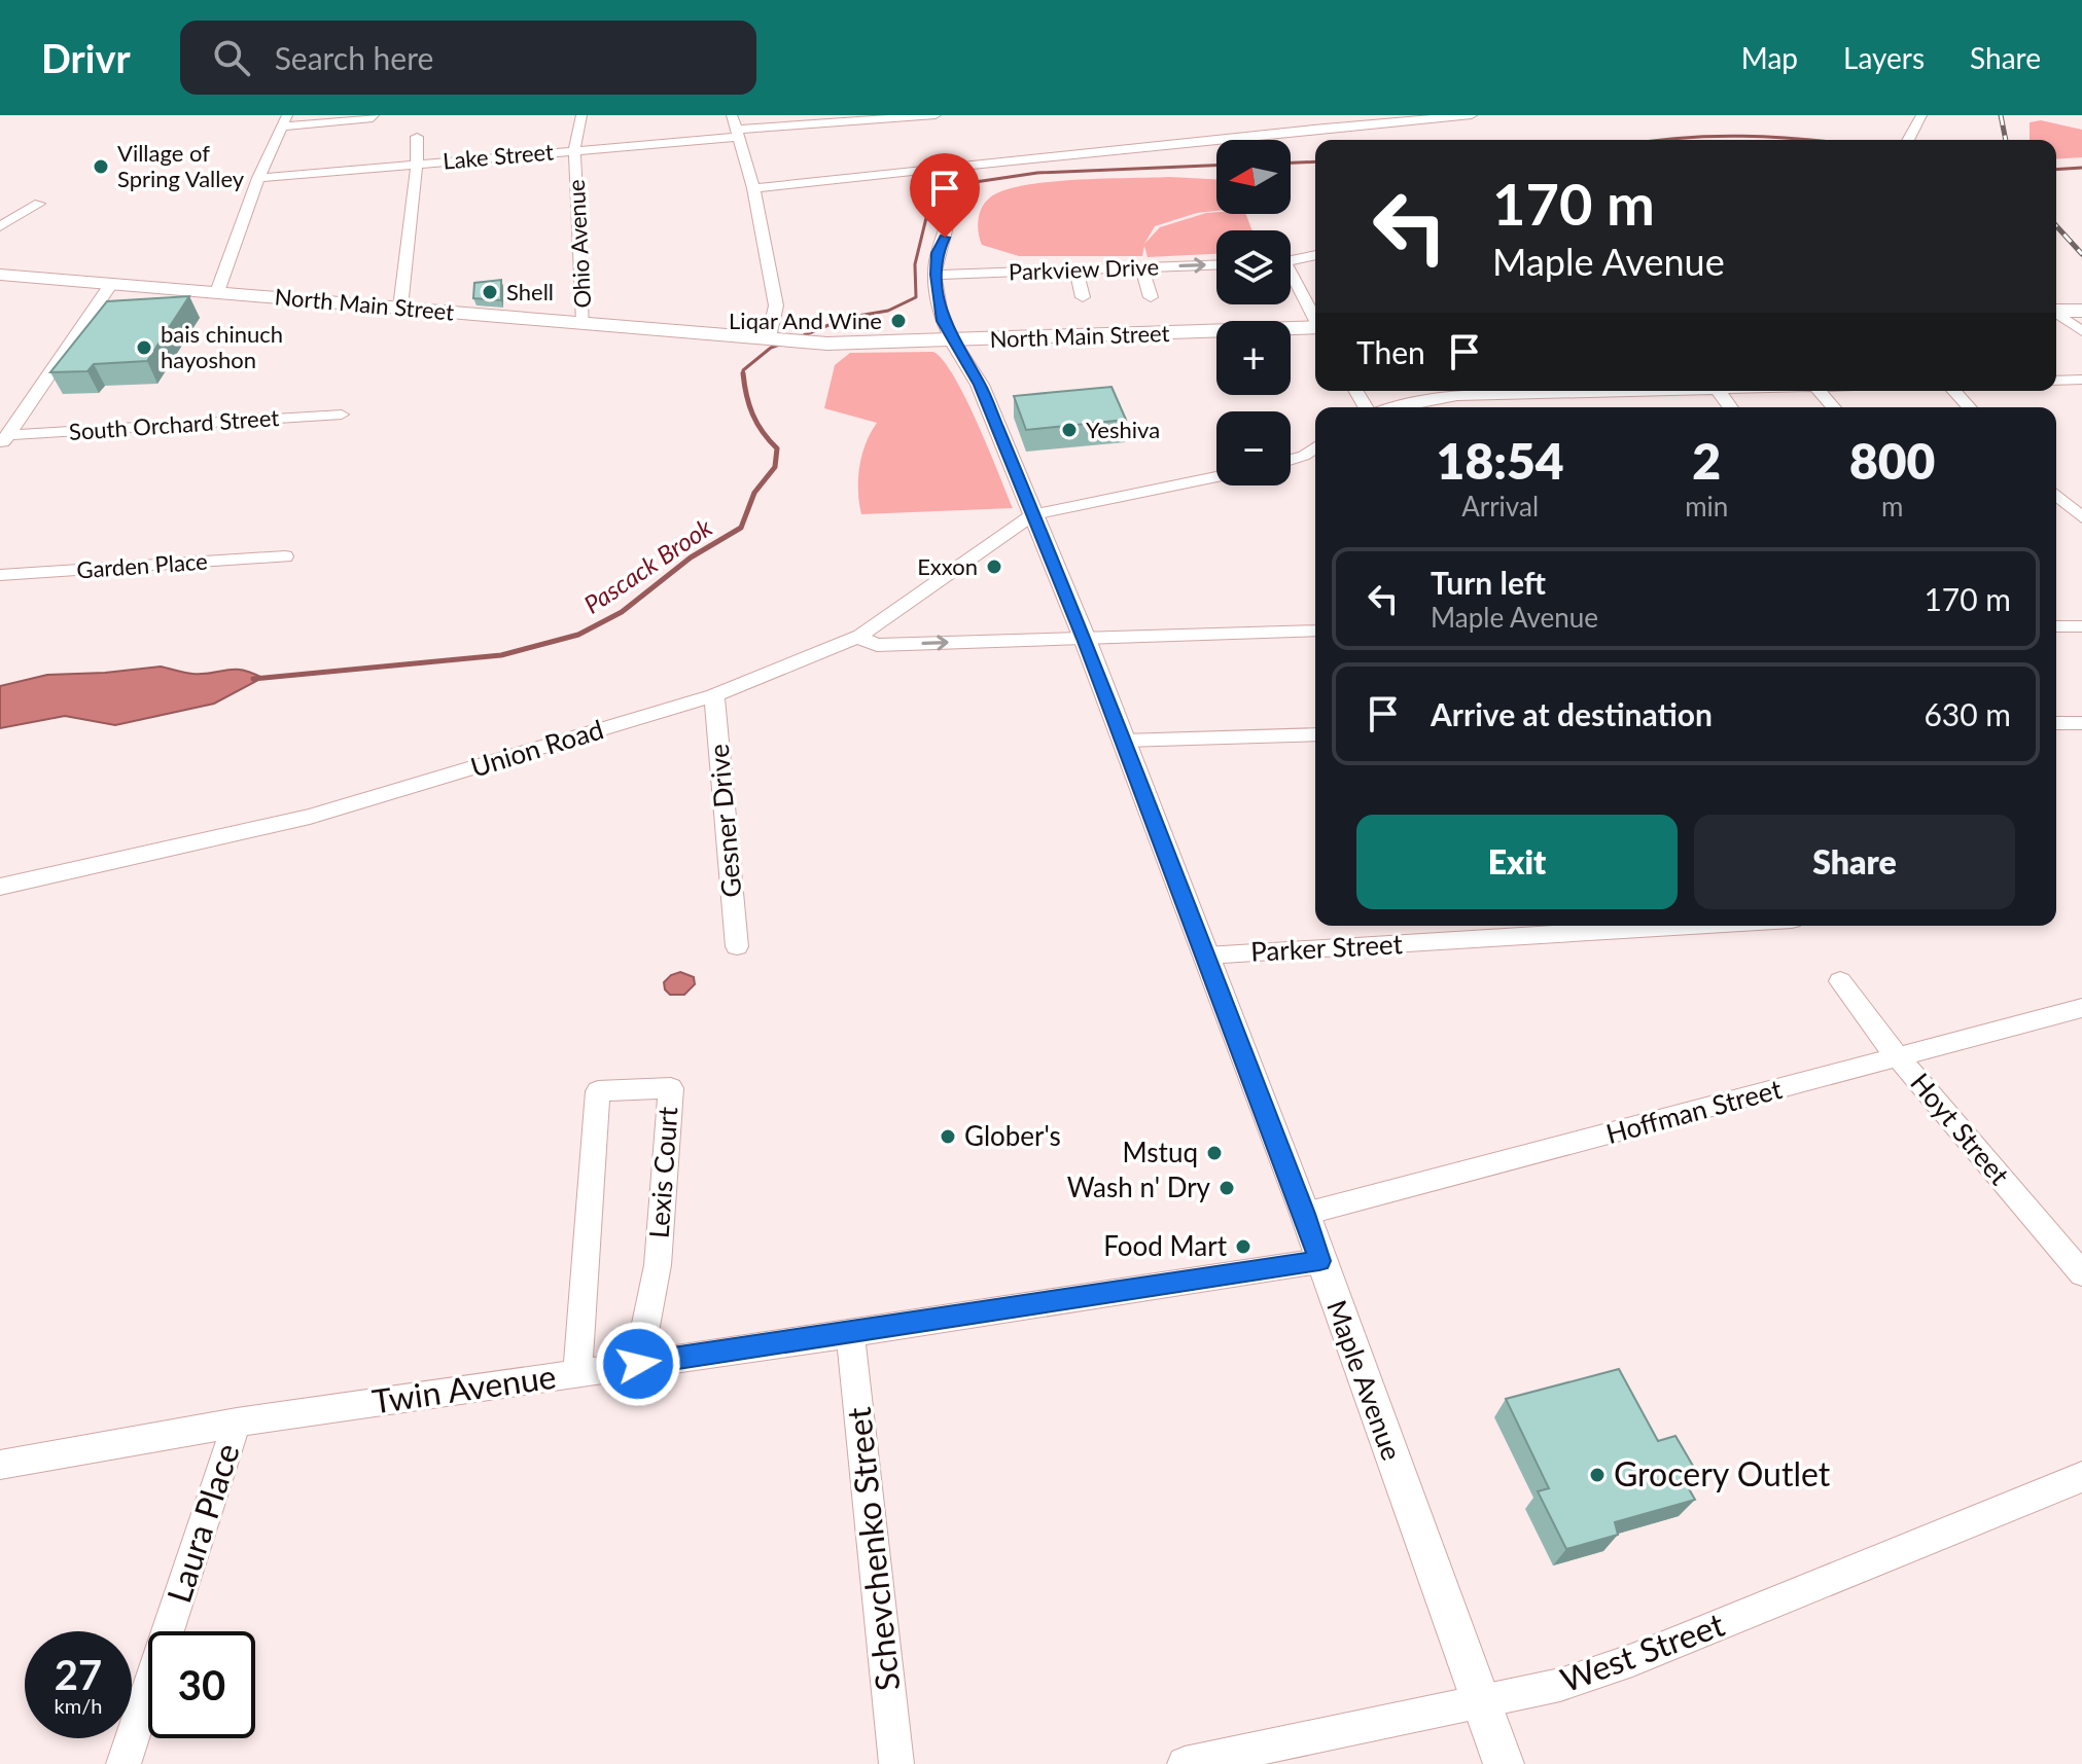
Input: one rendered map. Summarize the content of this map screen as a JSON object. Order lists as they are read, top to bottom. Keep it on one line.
{"streets":{"main road":["North Main Street"],"street":["Lake Street","Ohio Avenue","Parkview Drive","South Orchard Street","Garden Place","Union Road","Gesner Drive","Parker Street","Hoffman Street","Hoyt Street","Lexis Court","Maple Avenue","Twin Avenue","Laura Place","Schevchenko Street","West Street"]},"crossings":[["Lake Street","Ohio Avenue"],["Ohio Avenue","North Main Street"],["Parkview Drive","Maple Avenue"],["North Main Street","Maple Avenue"],["Union Road","Gesner Drive"],["Union Road","Maple Avenue"],["Parker Street","Maple Avenue"],["Hoffman Street","Hoyt Street"],["Hoffman Street","Maple Avenue"],["Lexis Court","Twin Avenue"],["Maple Avenue","Twin Avenue"],["Maple Avenue","West Street"],["Twin Avenue","Laura Place"],["Twin Avenue","Schevchenko Street"]],"water":["Pascack Brook"],"places":["Village of Spring Valley","Shell","Liqar And Wine","bais chinuch hayoshon","Yeshiva","Exxon","Glober's","Mstuq","Wash n' Dry","Food Mart","Grocery Outlet"],"north":"left","page":{"header":"Drivr","search":"Search here","nav":["Map","Layers","Share"],"map_buttons":["+","−"],"turn":["170 m","Maple Avenue"],"then":"Then","eta":["18:54","Arrival","2","min","800","m"],"list":[{"name":"Turn left","note":"Maple Avenue","value":"170 m"},{"name":"Arrive at destination","value":"630 m"}],"buttons":["Exit","Share"],"speed":"27 km/h","limit":"30"}}
